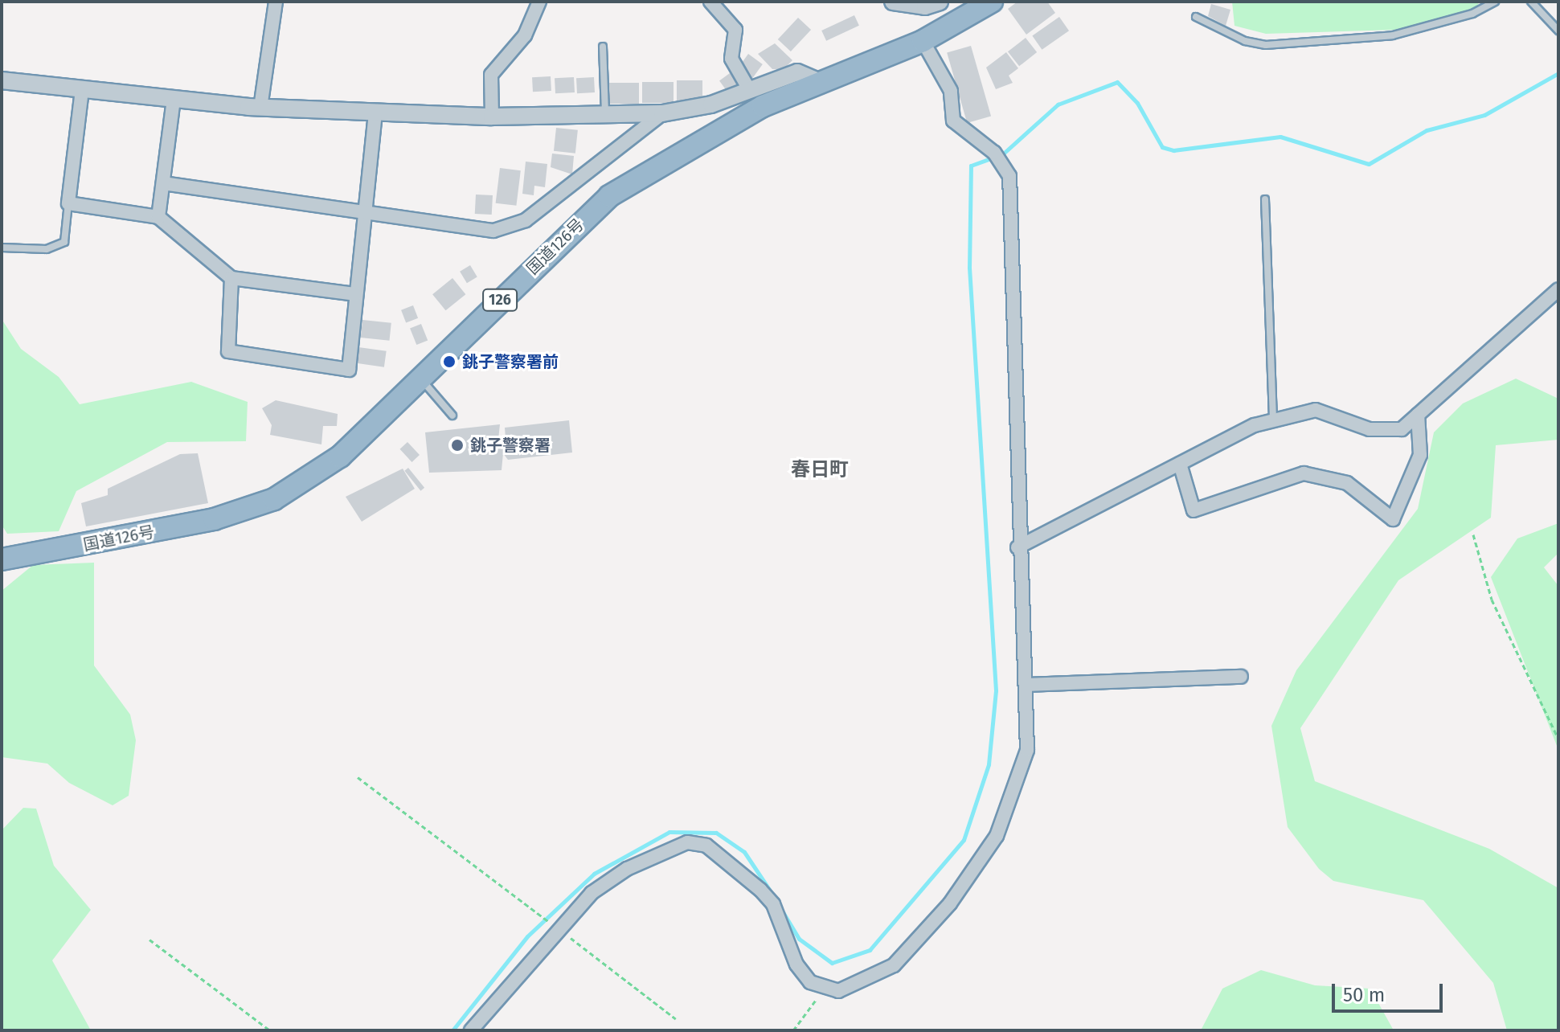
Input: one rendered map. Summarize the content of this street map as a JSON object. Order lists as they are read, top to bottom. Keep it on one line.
{"streets":{"highway":["国道126号","126"]},"districts":["春日町"],"places":["銚子警察署前","銚子警察署"],"scale_bar":"50 m"}
